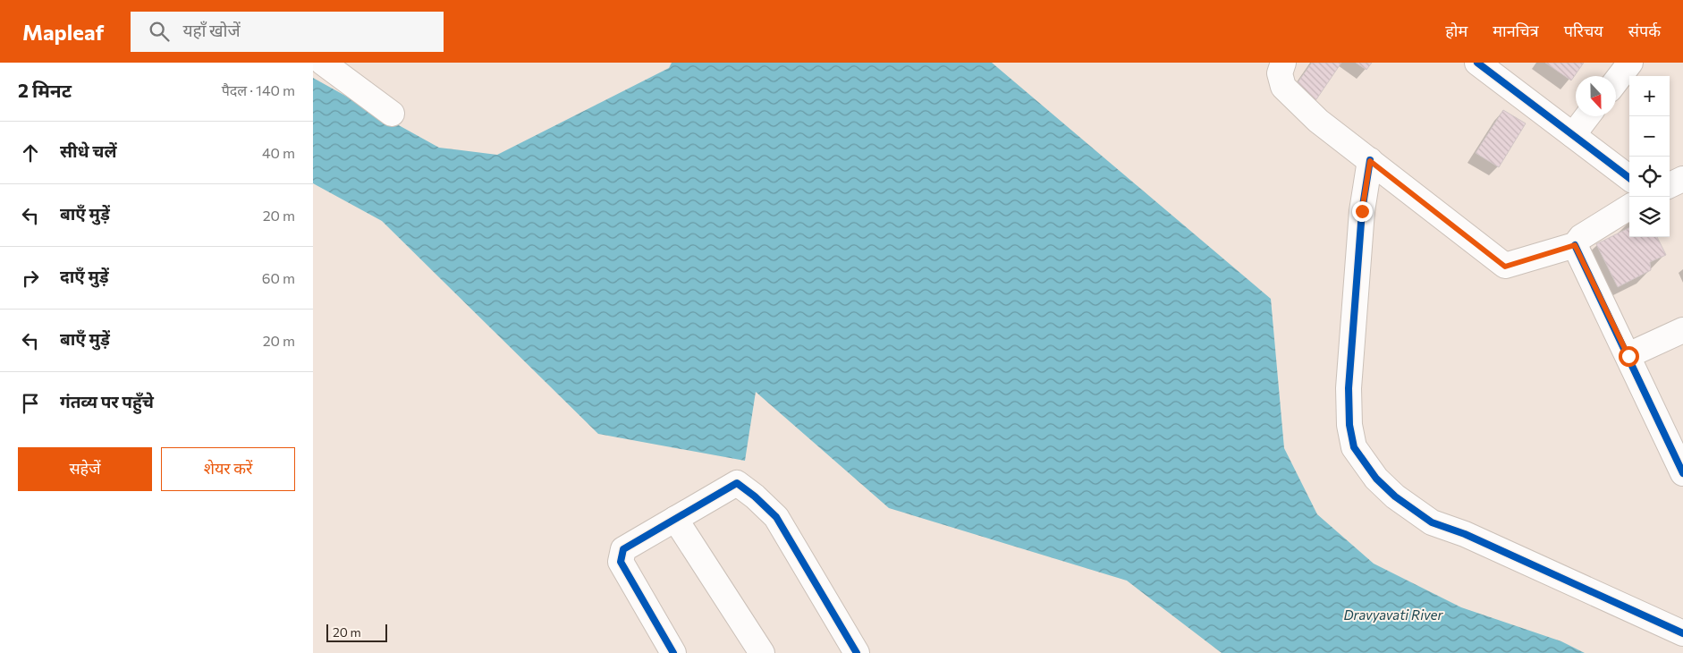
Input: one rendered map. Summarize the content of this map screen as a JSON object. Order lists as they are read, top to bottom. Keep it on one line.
{"water":["Dravyavati River"],"scale_bar":"20 m","north":"bottom","page":{"header":"Mapleaf","search":"यहाँ खोजें","nav":["होम","मानचित्र","परिचय","संपर्क"],"heading":["2 मिनट","पैदल · 140 m"],"map_buttons":["+","−"],"list":[["सीधे चलें","40 m"],["बाएँ मुड़ें","20 m"],["दाएँ मुड़ें","60 m"],["बाएँ मुड़ें","20 m"],"गंतव्य पर पहुँचे"],"buttons":["सहेजें","शेयर करें"],"scale":"20 m"}}
